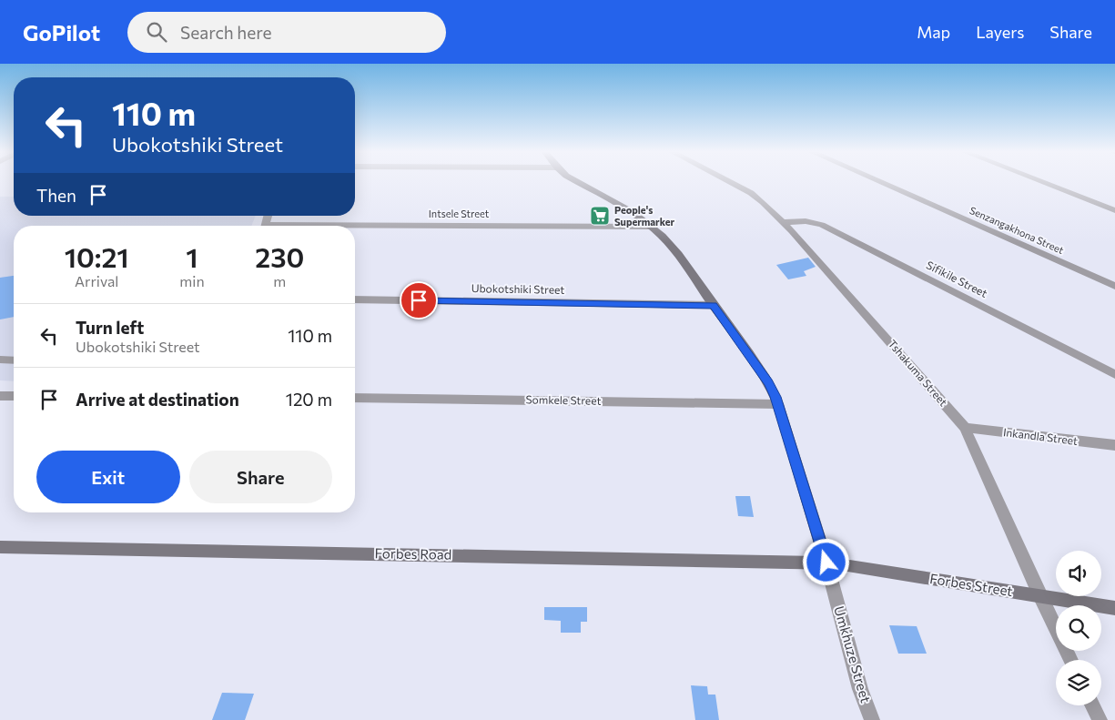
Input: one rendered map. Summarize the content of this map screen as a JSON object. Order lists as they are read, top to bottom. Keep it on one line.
{"streets":{"street":["Intsele Street","Senzangakhona Street","Sifikile Street","Ubokotshiki Street","Tshakuma Street","Somkele Street","Inkandla Street","Forbes Road","Forbes Street","Umkhuze Street"]},"crossings":[["Sifikile Street","Tshakuma Street"],["Tshakuma Street","Inkandla Street"],["Tshakuma Street","Forbes Street"],["Forbes Road","Forbes Street"],["Forbes Road","Umkhuze Street"],["Forbes Street","Umkhuze Street"]],"places":{"supermarket":["People's Supermarker"]},"page":{"header":"GoPilot","search":"Search here","nav":["Map","Layers","Share"],"turn":["110 m","Ubokotshiki Street"],"then":"Then","eta":["10:21","Arrival","1","min","230","m"],"list":[{"name":"Turn left","note":"Ubokotshiki Street","value":"110 m"},{"name":"Arrive at destination","value":"120 m"}],"buttons":["Exit","Share"]}}
